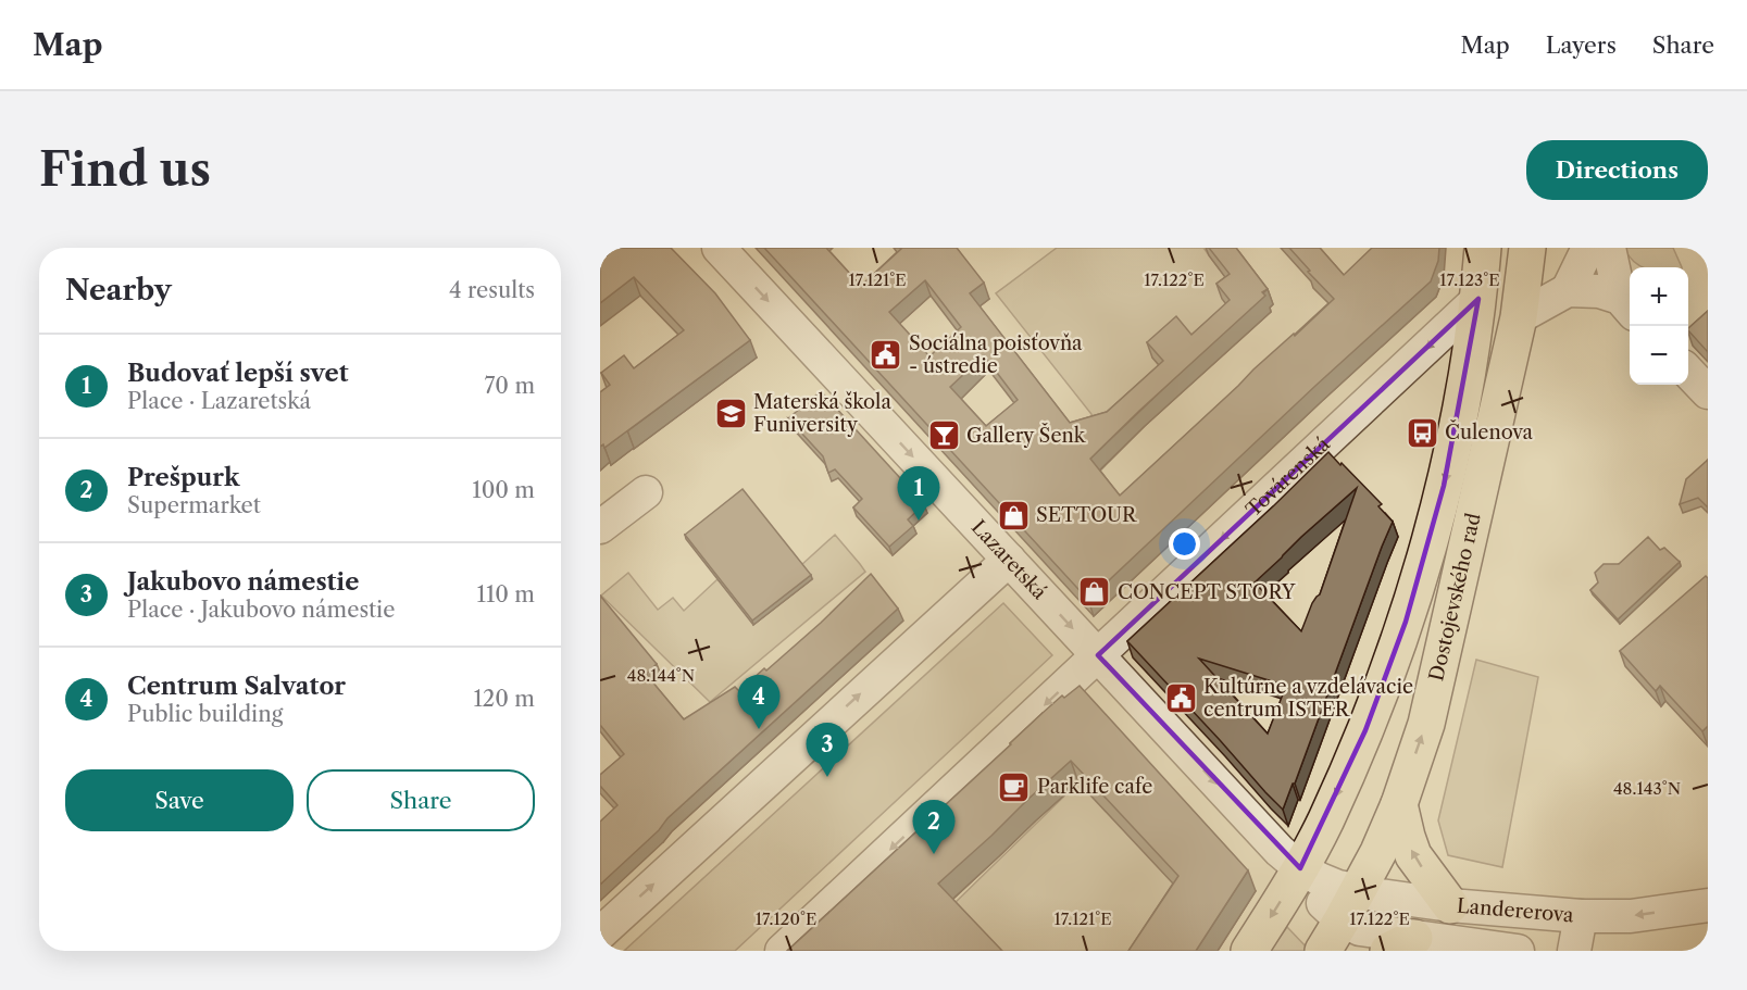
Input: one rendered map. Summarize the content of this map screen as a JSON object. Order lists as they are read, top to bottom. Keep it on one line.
{"streets":{"main road":["Dostojevského rad"],"street":["Továrenská","Lazaretská","Landererova"]},"crossings":[["Továrenská","Lazaretská"],["Továrenská","Dostojevského rad"],["Lazaretská","Dostojevského rad"],["Lazaretská","Landererova"],["Dostojevského rad","Landererova"]],"one_way":["Lazaretská"],"places":{"public building":["Sociálna poisťovňa - ústredie","Kultúrne a vzdelávacie centrum ISTER"],"school or university":["Materská škola Funiversity"],"bus stop":["Čulenova"],"bar":["Gallery Šenk"],"shop":["SETTOUR","CONCEPT STORY"],"cafe":["Parklife cafe"]},"page":{"header":"Map","nav":["Map","Layers","Share"],"buttons":["Directions",["Save","Share"]],"title":"Find us","heading":["Nearby","4 results"],"map_buttons":["+","−"],"list":[{"mark":"1","name":"Budovať lepší svet","note":"Place · Lazaretská","value":"70 m"},{"mark":"2","name":"Prešpurk","note":"Supermarket","value":"100 m"},{"mark":"3","name":"Jakubovo námestie","note":"Place · Jakubovo námestie","value":"110 m"},{"mark":"4","name":"Centrum Salvator","note":"Public building","value":"120 m"}],"pins":["1","4","3","2"]},"coordinates":["17.121°E","17.122°E","17.123°E","48.144°N","48.143°N","17.120°E"]}
